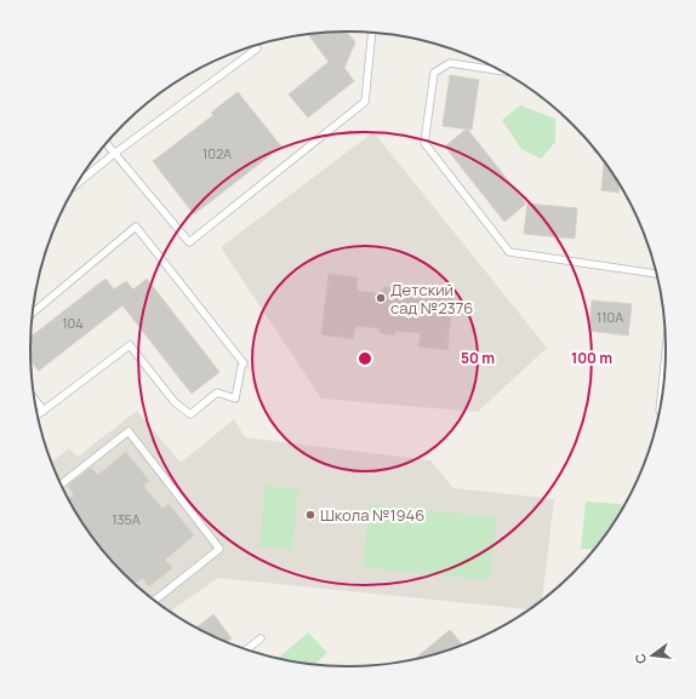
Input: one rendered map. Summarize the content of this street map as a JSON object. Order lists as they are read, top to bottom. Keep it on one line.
{"places":["Детский сад №2376","Школа №1946"],"house_numbers":["102А","110А","104","135А"],"north":"left","rings":["50 m","100 m"]}
